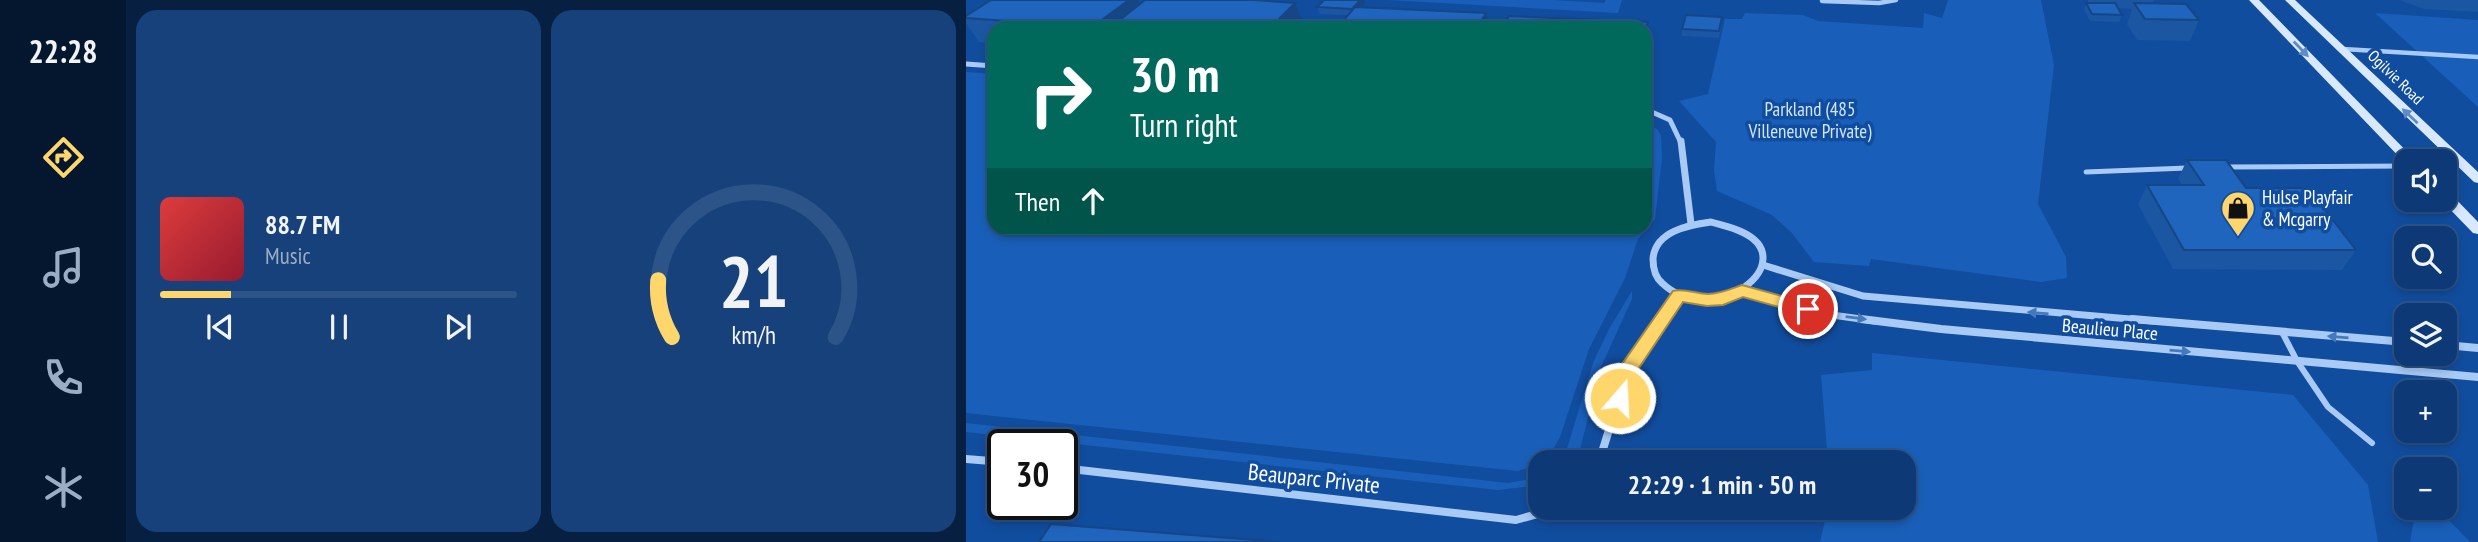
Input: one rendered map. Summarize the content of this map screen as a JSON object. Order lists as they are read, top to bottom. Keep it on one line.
{"streets":{"main road":["Ogilvie Road"],"street":["Beaulieu Place","Beauparc Private"]},"parks":["Parkland (485 Villeneuve Private)"],"places":{"shop":["Hulse Playfair & Mcgarry"]},"page":{"tabs":"22:28","turn":["30 m","Turn right"],"map_buttons":["+","−"],"then":"Then","song":["88.7 FM","Music"],"limit":"30","trip":"22:29 · 1 min · 50 m","gauge":["21","km/h"]}}
